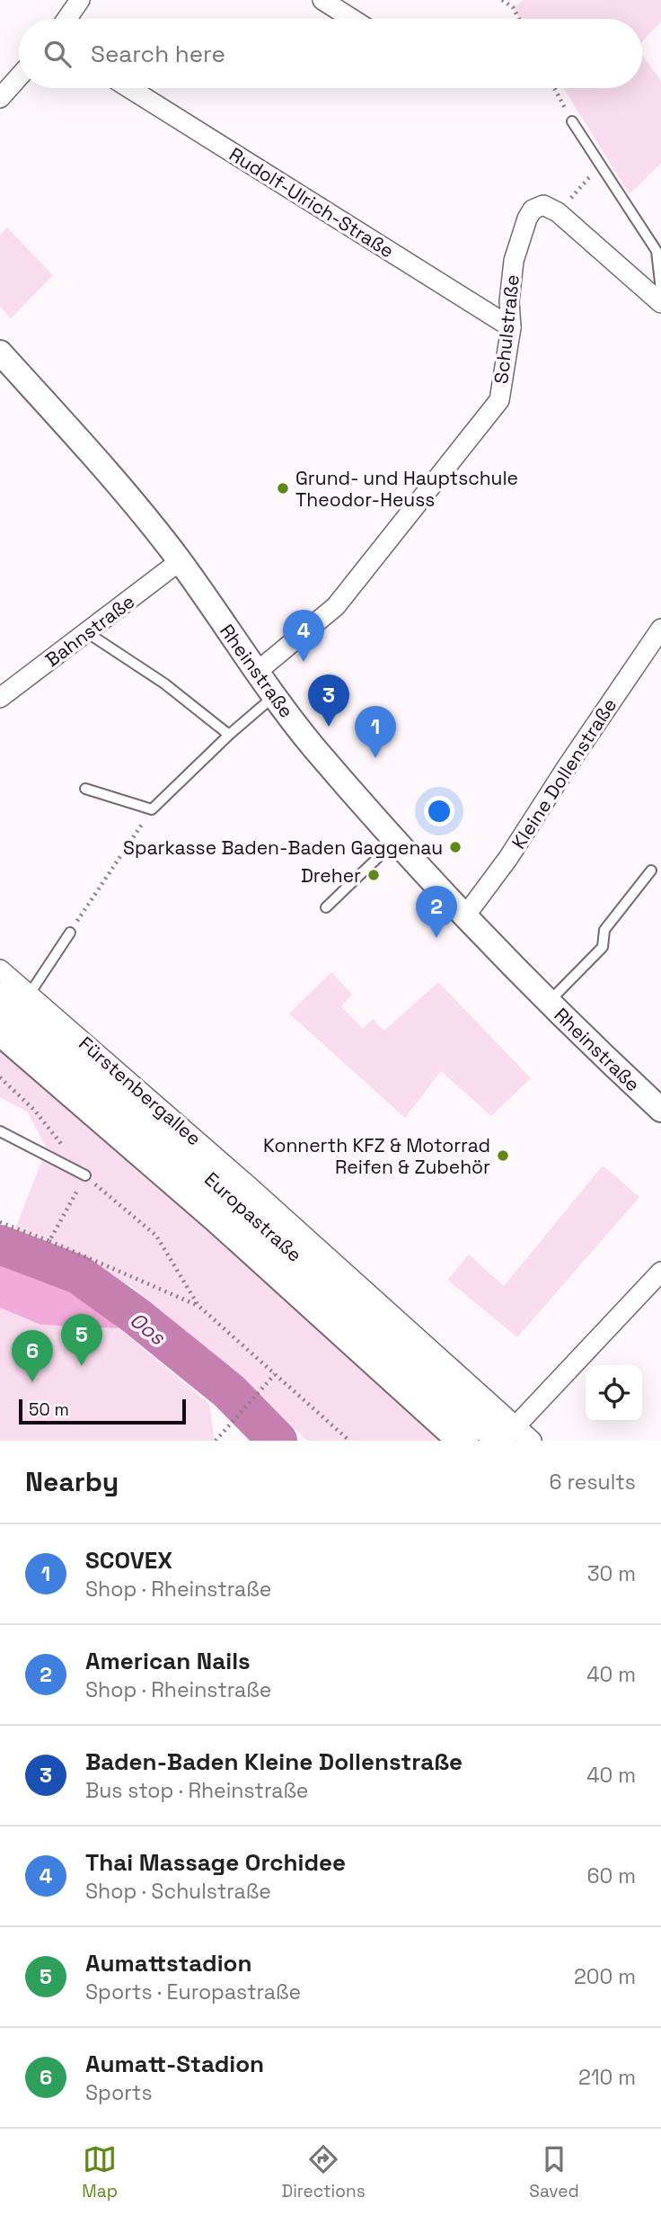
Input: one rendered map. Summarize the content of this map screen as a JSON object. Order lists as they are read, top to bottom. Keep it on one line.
{"streets":{"main road":["Europastraße"],"street":["Rudolf-Ulrich-Straße","Schulstraße","Bahnstraße","Rheinstraße","Kleine Dollenstraße","Fürstenbergallee"]},"crossings":[["Rudolf-Ulrich-Straße","Schulstraße"],["Schulstraße","Rheinstraße"],["Bahnstraße","Rheinstraße"],["Rheinstraße","Kleine Dollenstraße"],["Fürstenbergallee","Europastraße"]],"water":["Oos"],"places":["Grund- und Hauptschule Theodor-Heuss","Sparkasse Baden-Baden Gaggenau","Dreher","Konnerth KFZ & Motorrad Reifen & Zubehör"],"scale_bar":"50 m","page":{"search":"Search here","pins":["4","3","1","2","5","6"],"scale":"50 m","heading":["Nearby","6 results"],"list":[{"mark":"1","name":"SCOVEX","note":"Shop · Rheinstraße","value":"30 m"},{"mark":"2","name":"American Nails","note":"Shop · Rheinstraße","value":"40 m"},{"mark":"3","name":"Baden-Baden Kleine Dollenstraße","note":"Bus stop · Rheinstraße","value":"40 m"},{"mark":"4","name":"Thai Massage Orchidee","note":"Shop · Schulstraße","value":"60 m"},{"mark":"5","name":"Aumattstadion","note":"Sports · Europastraße","value":"200 m"},{"mark":"6","name":"Aumatt-Stadion","note":"Sports","value":"210 m"}],"nav":["Map","Directions","Saved"]}}
